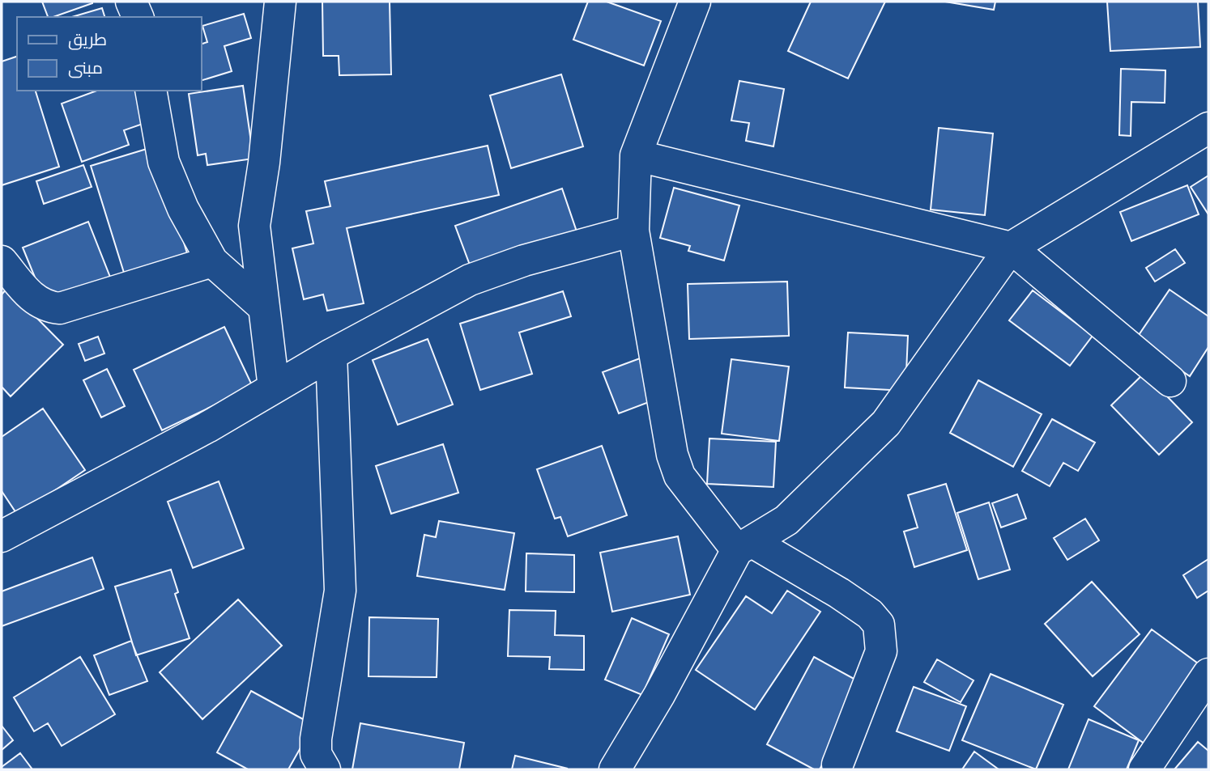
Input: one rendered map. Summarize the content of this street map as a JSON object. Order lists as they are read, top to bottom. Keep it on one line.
{"legend":["طريق","مبنى"]}
